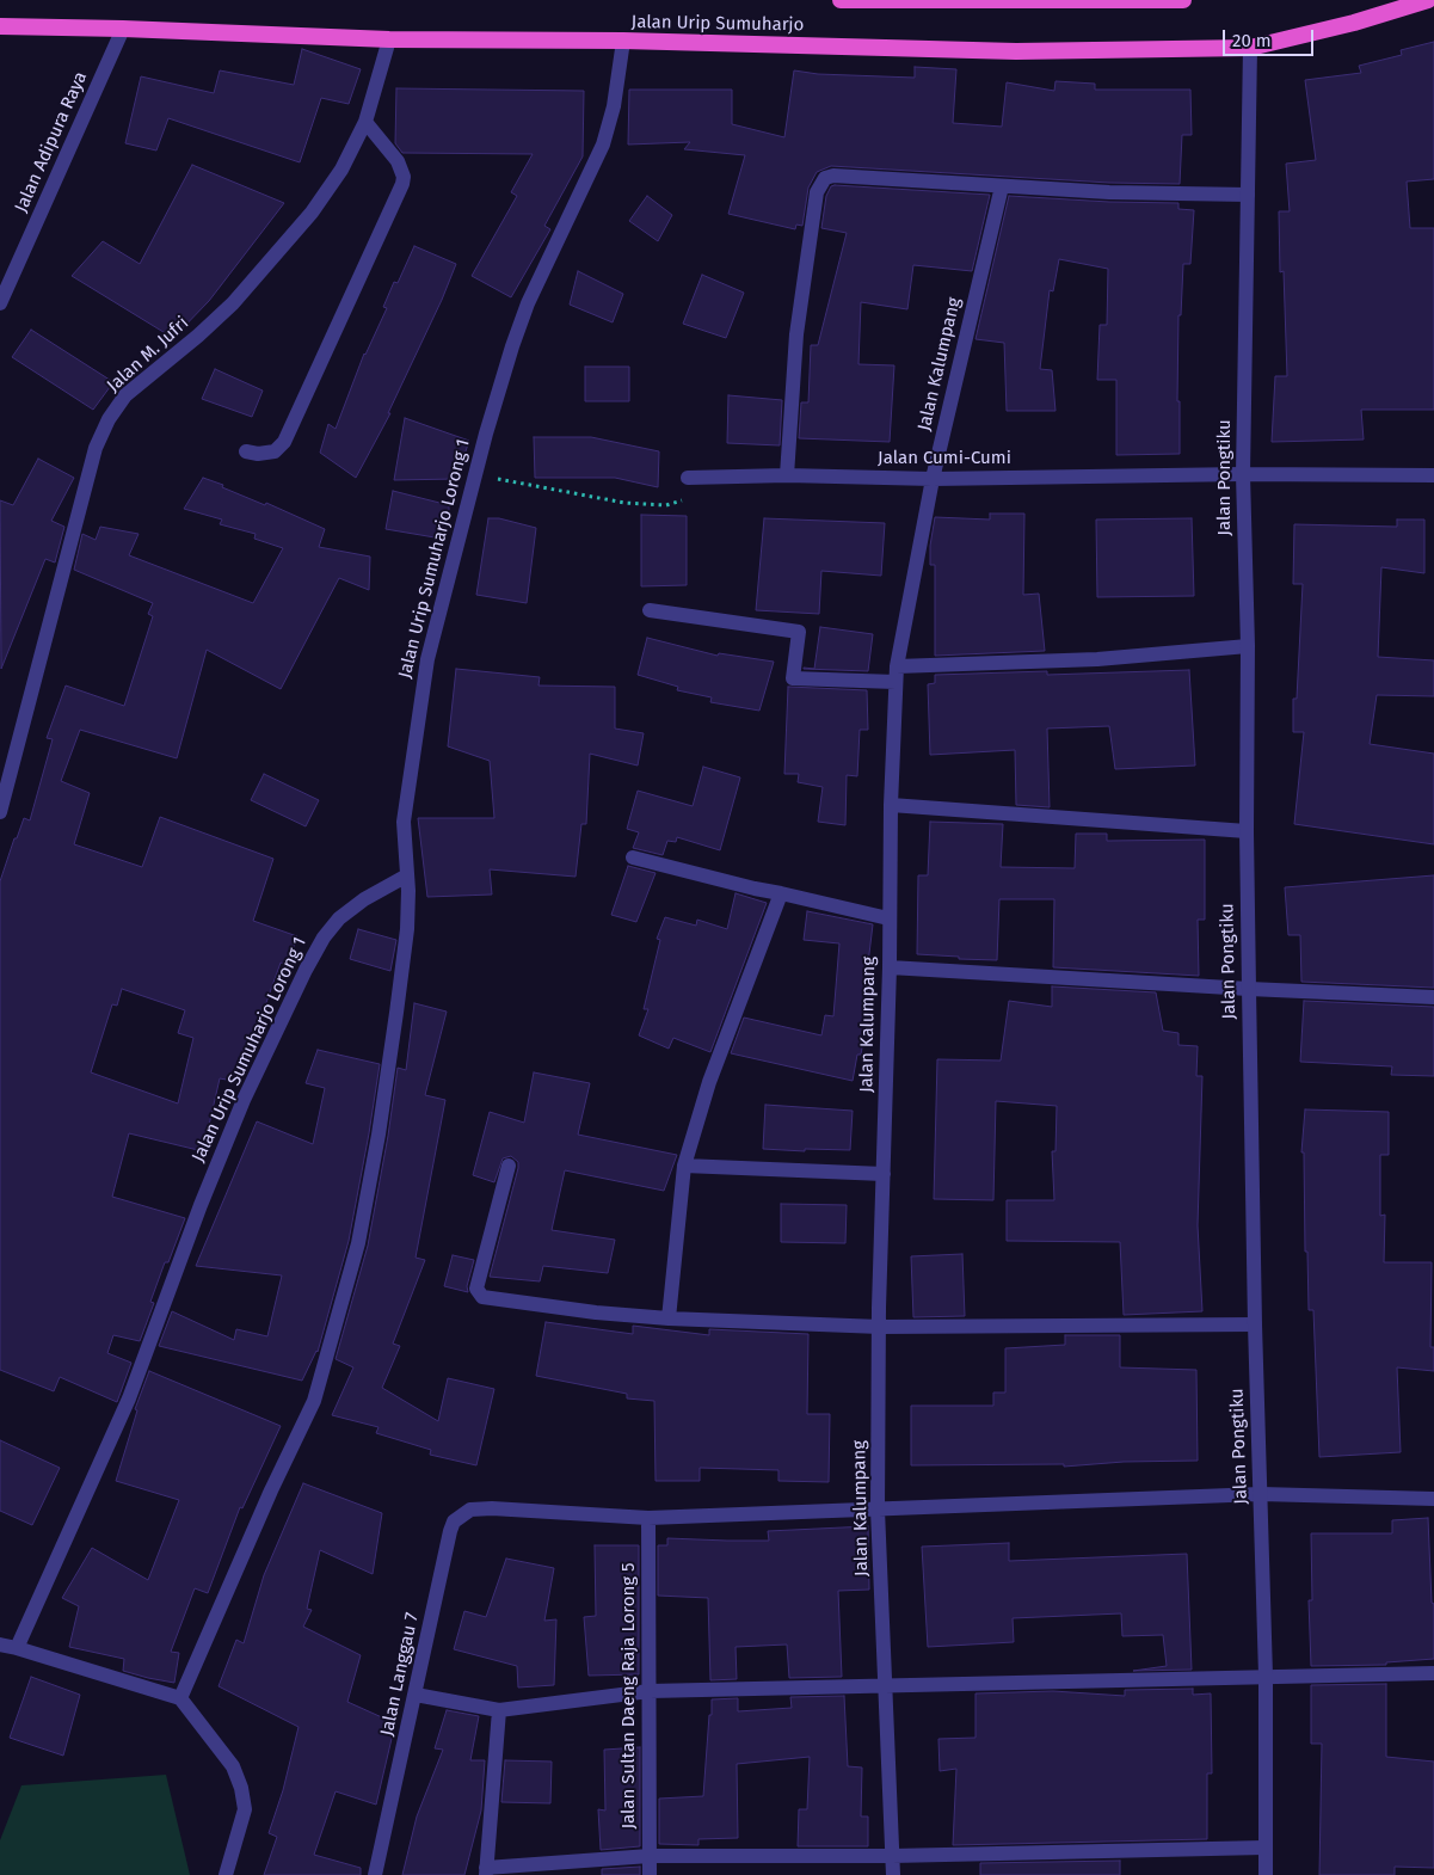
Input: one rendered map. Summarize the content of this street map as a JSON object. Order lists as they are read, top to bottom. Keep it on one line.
{"streets":{"highway":["Jalan Urip Sumuharjo"],"street":["Jalan Adipura Raya","Jalan M. Jufri","Jalan Kalumpang","Jalan Cumi-Cumi","Jalan Pongtiku","Jalan Urip Sumuharjo Lorong 1","Jalan Langgau 7","Jalan Sultan Daeng Raja Lorong 5"]},"crossings":[["Jalan Urip Sumuharjo","Jalan Adipura Raya"],["Jalan Urip Sumuharjo","Jalan M. Jufri"],["Jalan Urip Sumuharjo","Jalan Pongtiku"],["Jalan Urip Sumuharjo","Jalan Urip Sumuharjo Lorong 1"],["Jalan Kalumpang","Jalan Cumi-Cumi"],["Jalan Kalumpang","Jalan Langgau 7"],["Jalan Cumi-Cumi","Jalan Pongtiku"],["Jalan Pongtiku","Jalan Langgau 7"],["Jalan Langgau 7","Jalan Sultan Daeng Raja Lorong 5"]],"scale_bar":"20 m"}
